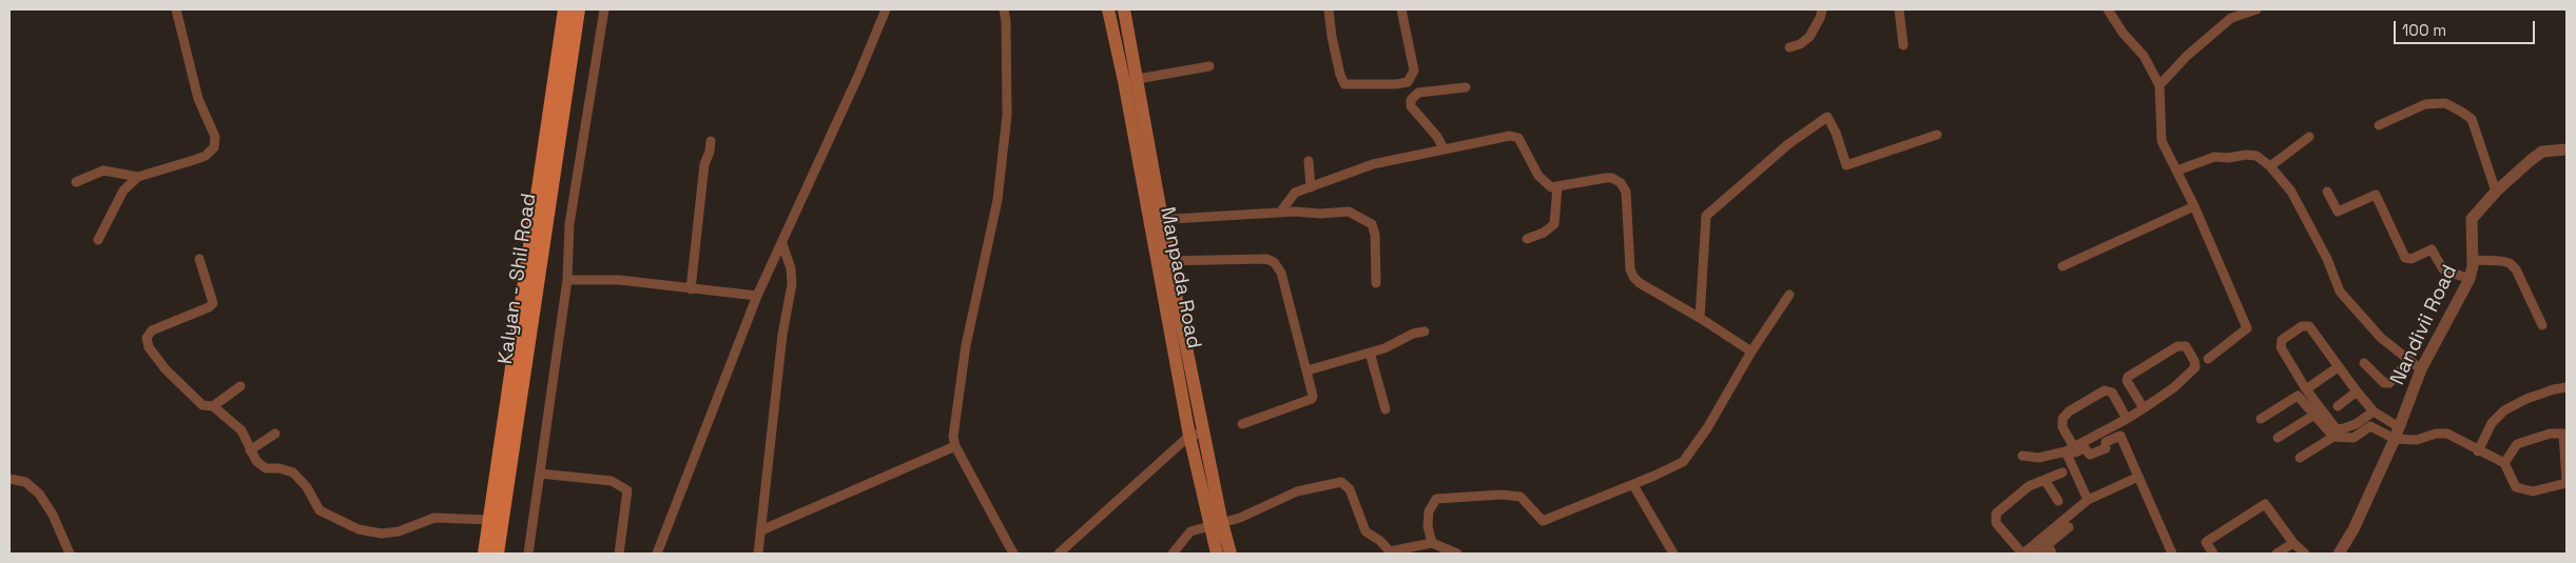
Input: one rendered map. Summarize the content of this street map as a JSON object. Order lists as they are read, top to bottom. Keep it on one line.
{"streets":{"main road":["Manpada Road","Kalyan - Shil Road"],"street":["Nandivii Road"]},"scale_bar":"100 m"}
